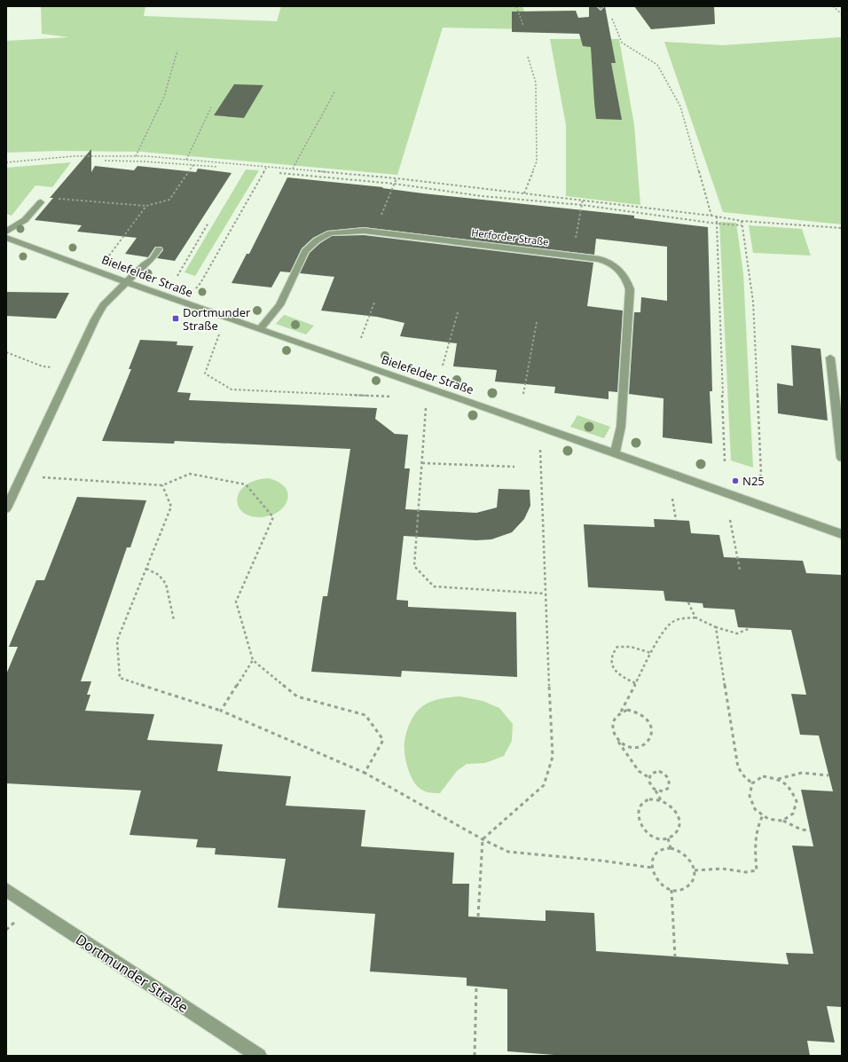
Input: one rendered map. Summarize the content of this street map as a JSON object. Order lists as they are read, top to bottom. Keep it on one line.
{"streets":{"street":["Herforder Straße","Bielefelder Straße","Dortmunder Straße"]},"crossings":[["Herforder Straße","Bielefelder Straße"]],"places":{"transit":["Dortmunder Straße"],"other":["N25"]}}
